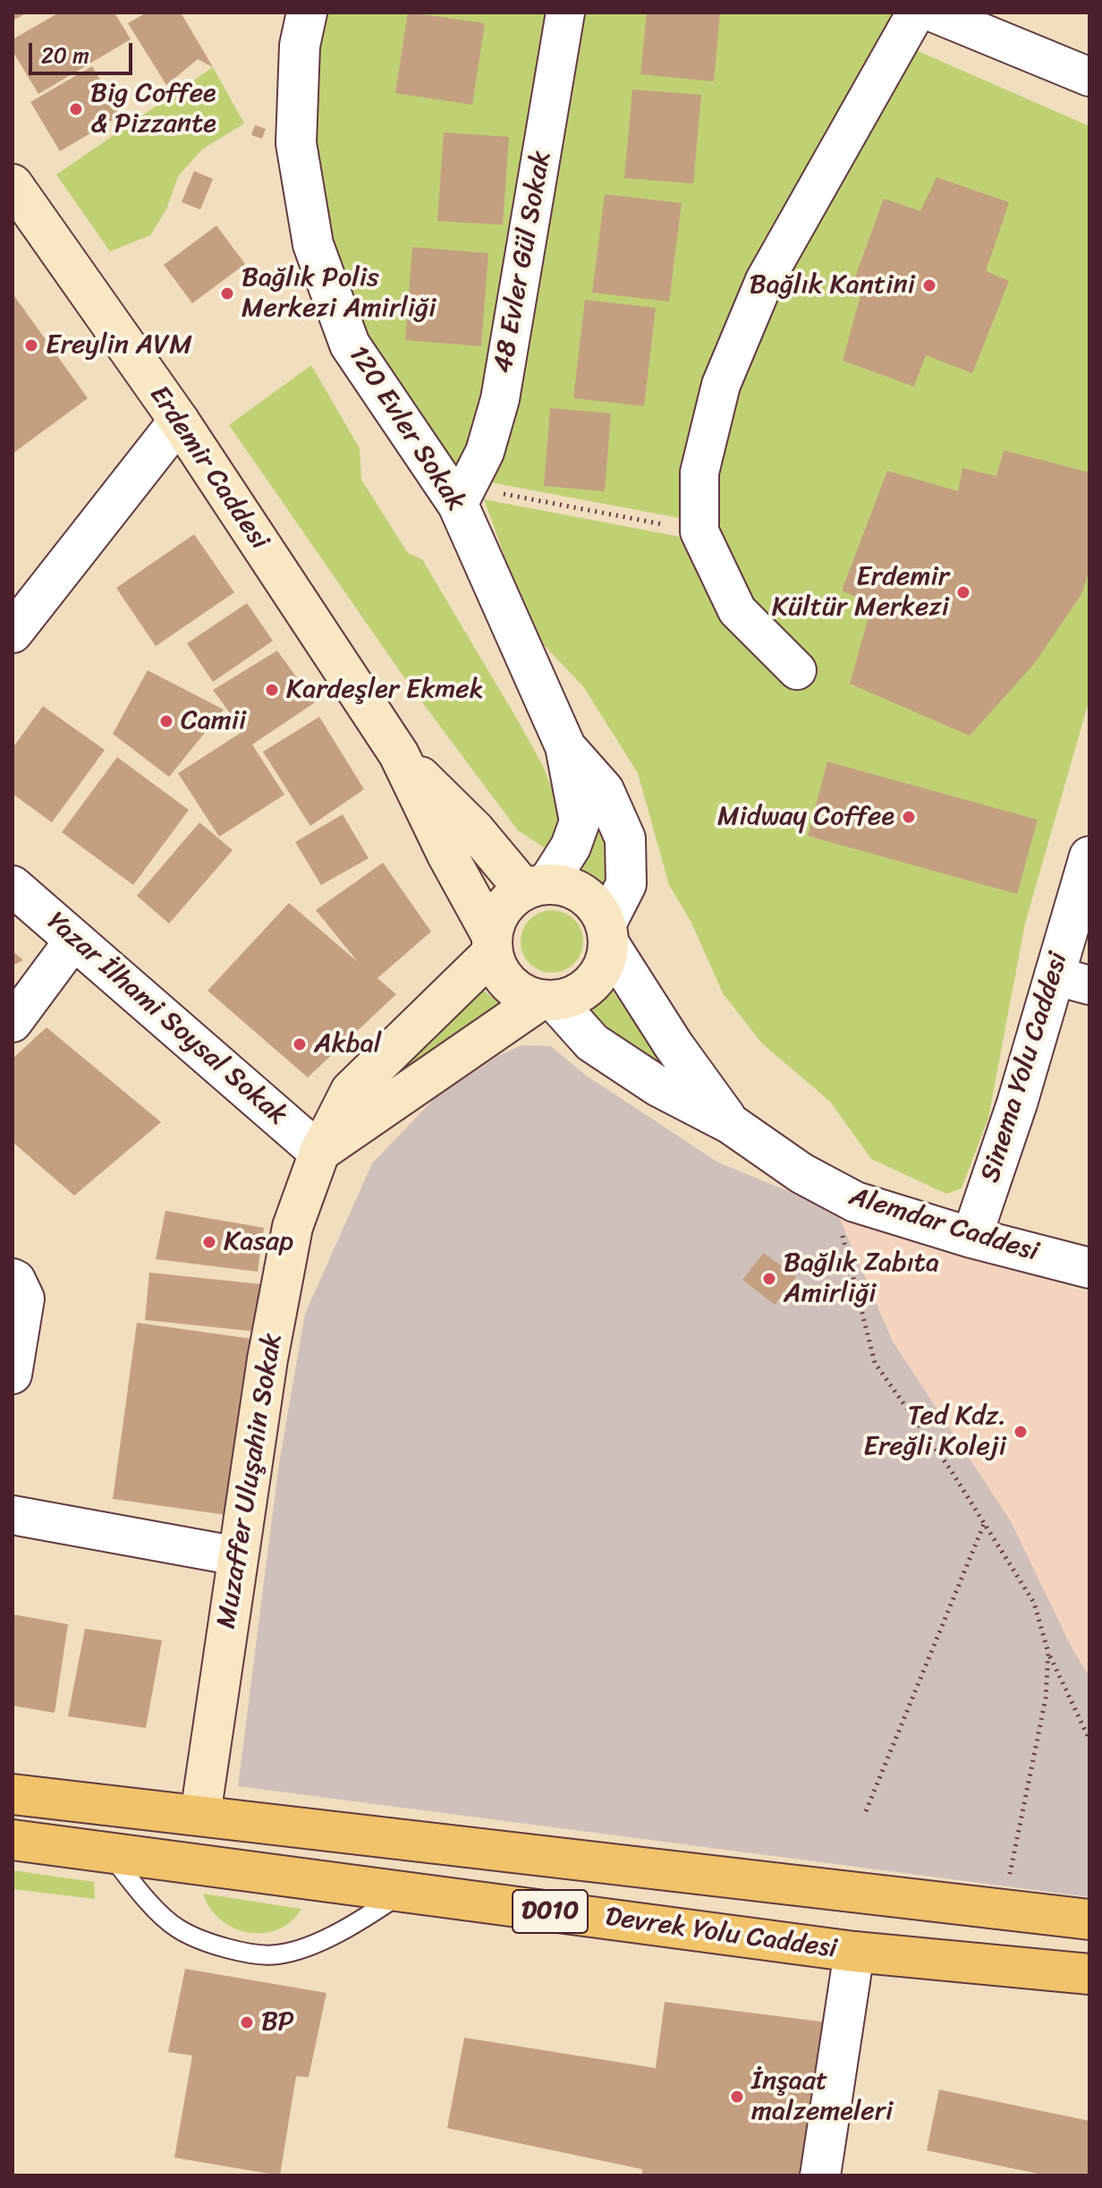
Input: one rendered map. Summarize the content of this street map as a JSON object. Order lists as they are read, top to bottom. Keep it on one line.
{"streets":{"highway":["D010","Devrek Yolu Caddesi"],"main road":["Erdemir Caddesi","Alemdar Caddesi","Muzaffer Uluşahin Sokak"],"street":["48 Evler Gül Sokak","120 Evler Sokak","Yazar İlhami Soysal Sokak","Sinema Yolu Caddesi"]},"crossings":[["48 Evler Gül Sokak","120 Evler Sokak"],["120 Evler Sokak","Erdemir Caddesi"],["120 Evler Sokak","Alemdar Caddesi"],["120 Evler Sokak","Muzaffer Uluşahin Sokak"],["Erdemir Caddesi","Alemdar Caddesi"],["Erdemir Caddesi","Muzaffer Uluşahin Sokak"],["Yazar İlhami Soysal Sokak","Muzaffer Uluşahin Sokak"],["Sinema Yolu Caddesi","Alemdar Caddesi"],["Alemdar Caddesi","Muzaffer Uluşahin Sokak"],["Muzaffer Uluşahin Sokak","Devrek Yolu Caddesi"]],"places":["Big Coffee & Pizzante","Bağlık Kantini","Bağlık Polis Merkezi Amirliği","Ereylin AVM","Erdemir Kültür Merkezi","Kardeşler Ekmek","Camii","Midway Coffee","Akbal","Kasap","Bağlık Zabıta Amirliği","Ted Kdz. Ereğli Koleji","BP","İnşaat malzemeleri"],"scale_bar":"20 m"}
